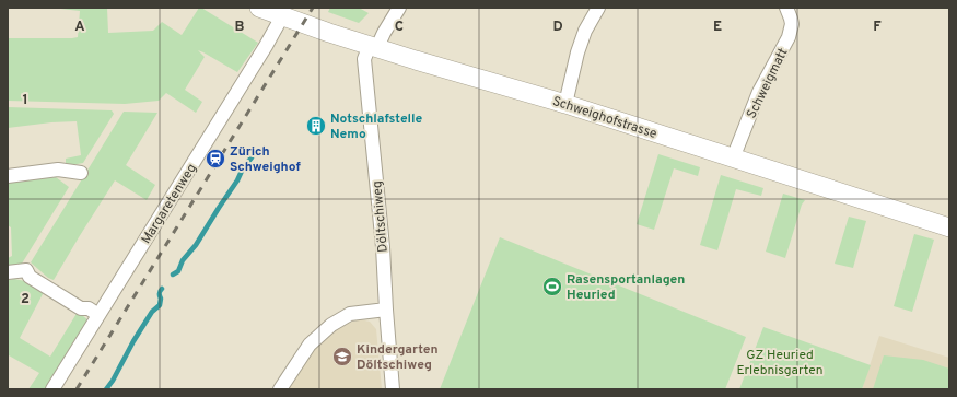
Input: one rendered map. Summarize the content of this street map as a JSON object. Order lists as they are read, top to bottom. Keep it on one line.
{"streets":{"main road":["Schweighofstrasse"],"street":["Schweigmatt","Margaretenweg","Döltschiweg"]},"crossings":[["Schweigmatt","Schweighofstrasse"],["Schweighofstrasse","Margaretenweg"],["Schweighofstrasse","Döltschiweg"]],"parks":["GZ Heuried Erlebnisgarten"],"places":{"building":["Notschlafstelle Nemo"],"station":["Zürich Schweighof"],"sports":["Rasensportanlagen Heuried"],"school or university":["Kindergarten Döltschiweg"]},"grid":{"columns":["A","B","C","D","E","F"],"rows":["1","2"]}}
